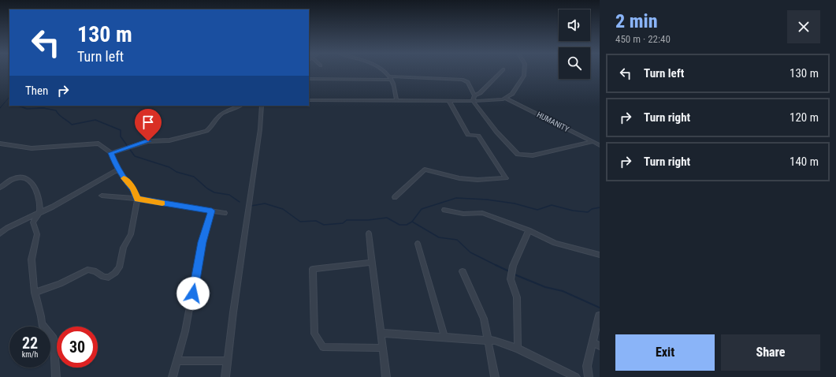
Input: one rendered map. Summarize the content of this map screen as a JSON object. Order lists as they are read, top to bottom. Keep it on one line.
{"streets":{"street":["HUMANITY"]},"page":{"heading":["2 min","450 m · 22:40"],"turn":["130 m","Turn left"],"list":[{"name":"Turn left","value":"130 m"},{"name":"Turn right","value":"120 m"},{"name":"Turn right","value":"140 m"}],"then":"Then","speed":"22 km/h","limit":"30","buttons":["Exit","Share"]}}
